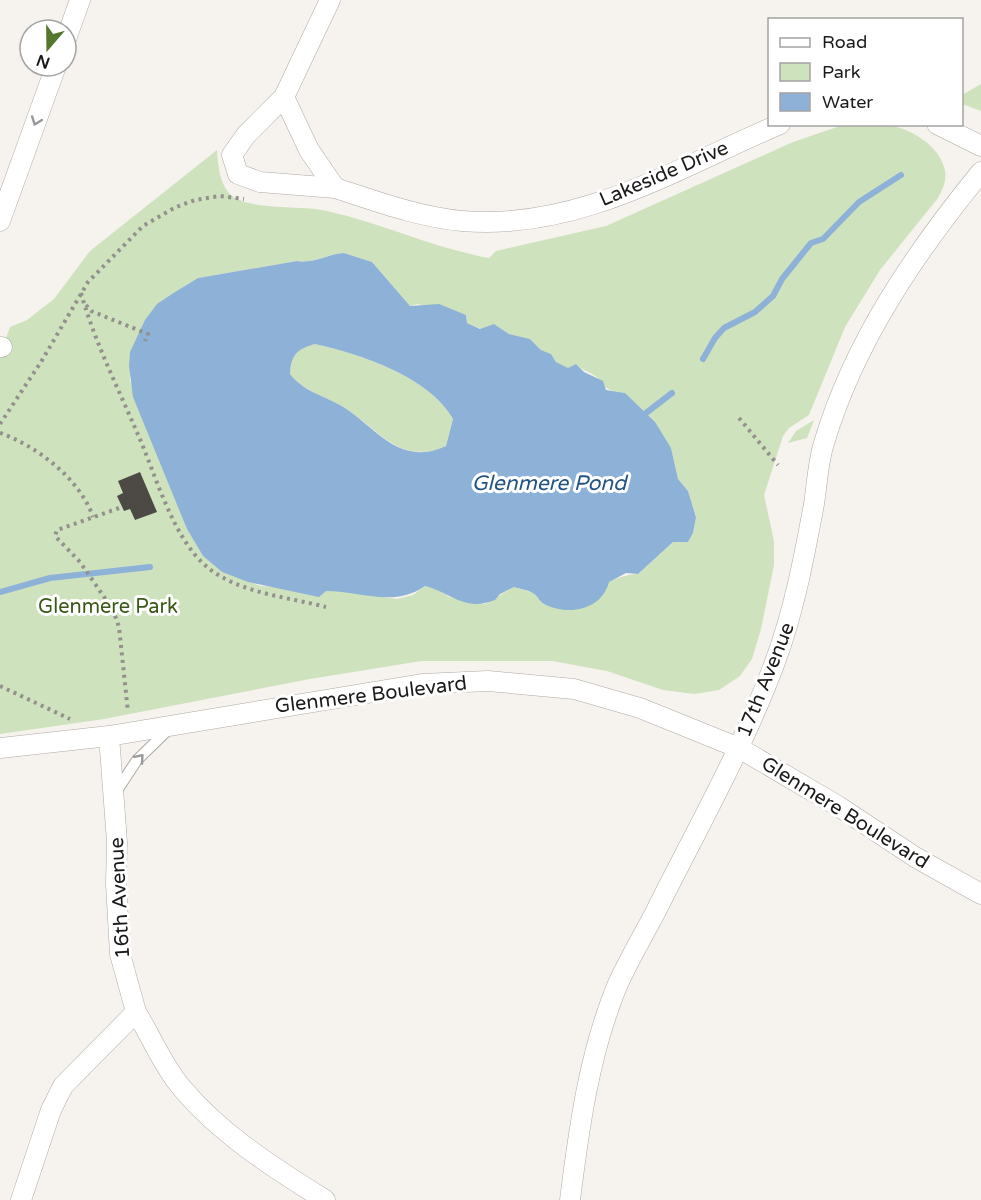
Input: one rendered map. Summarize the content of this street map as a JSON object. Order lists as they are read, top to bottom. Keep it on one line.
{"streets":{"street":["Lakeside Drive","17th Avenue","Glenmere Boulevard","16th Avenue"]},"crossings":[["17th Avenue","Glenmere Boulevard"],["Glenmere Boulevard","16th Avenue"]],"water":["Glenmere Pond"],"parks":["Glenmere Park"],"legend":["Road","Park","Water"],"north":"bottom"}
